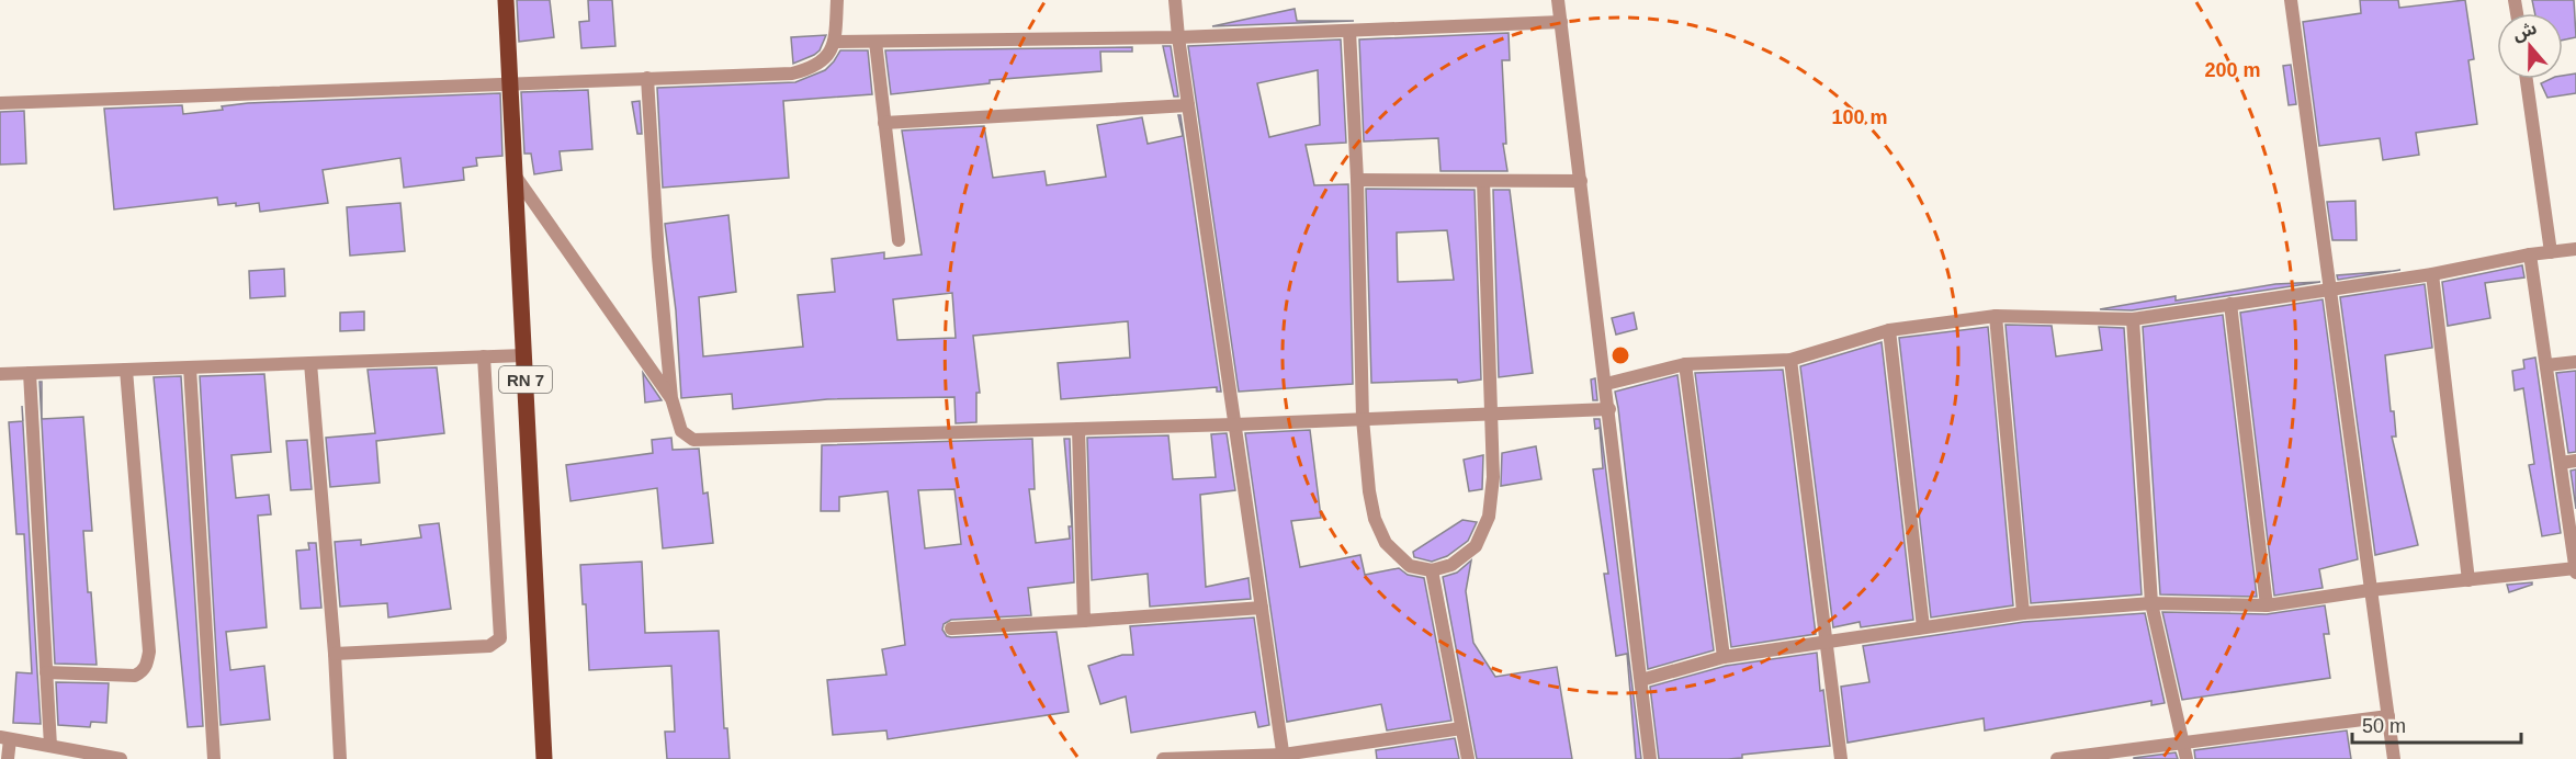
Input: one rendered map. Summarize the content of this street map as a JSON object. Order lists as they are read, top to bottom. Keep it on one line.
{"streets":{"main road":["RN 7"]},"scale_bar":"50 m","north":"top","rings":["200 m","100 m"]}
